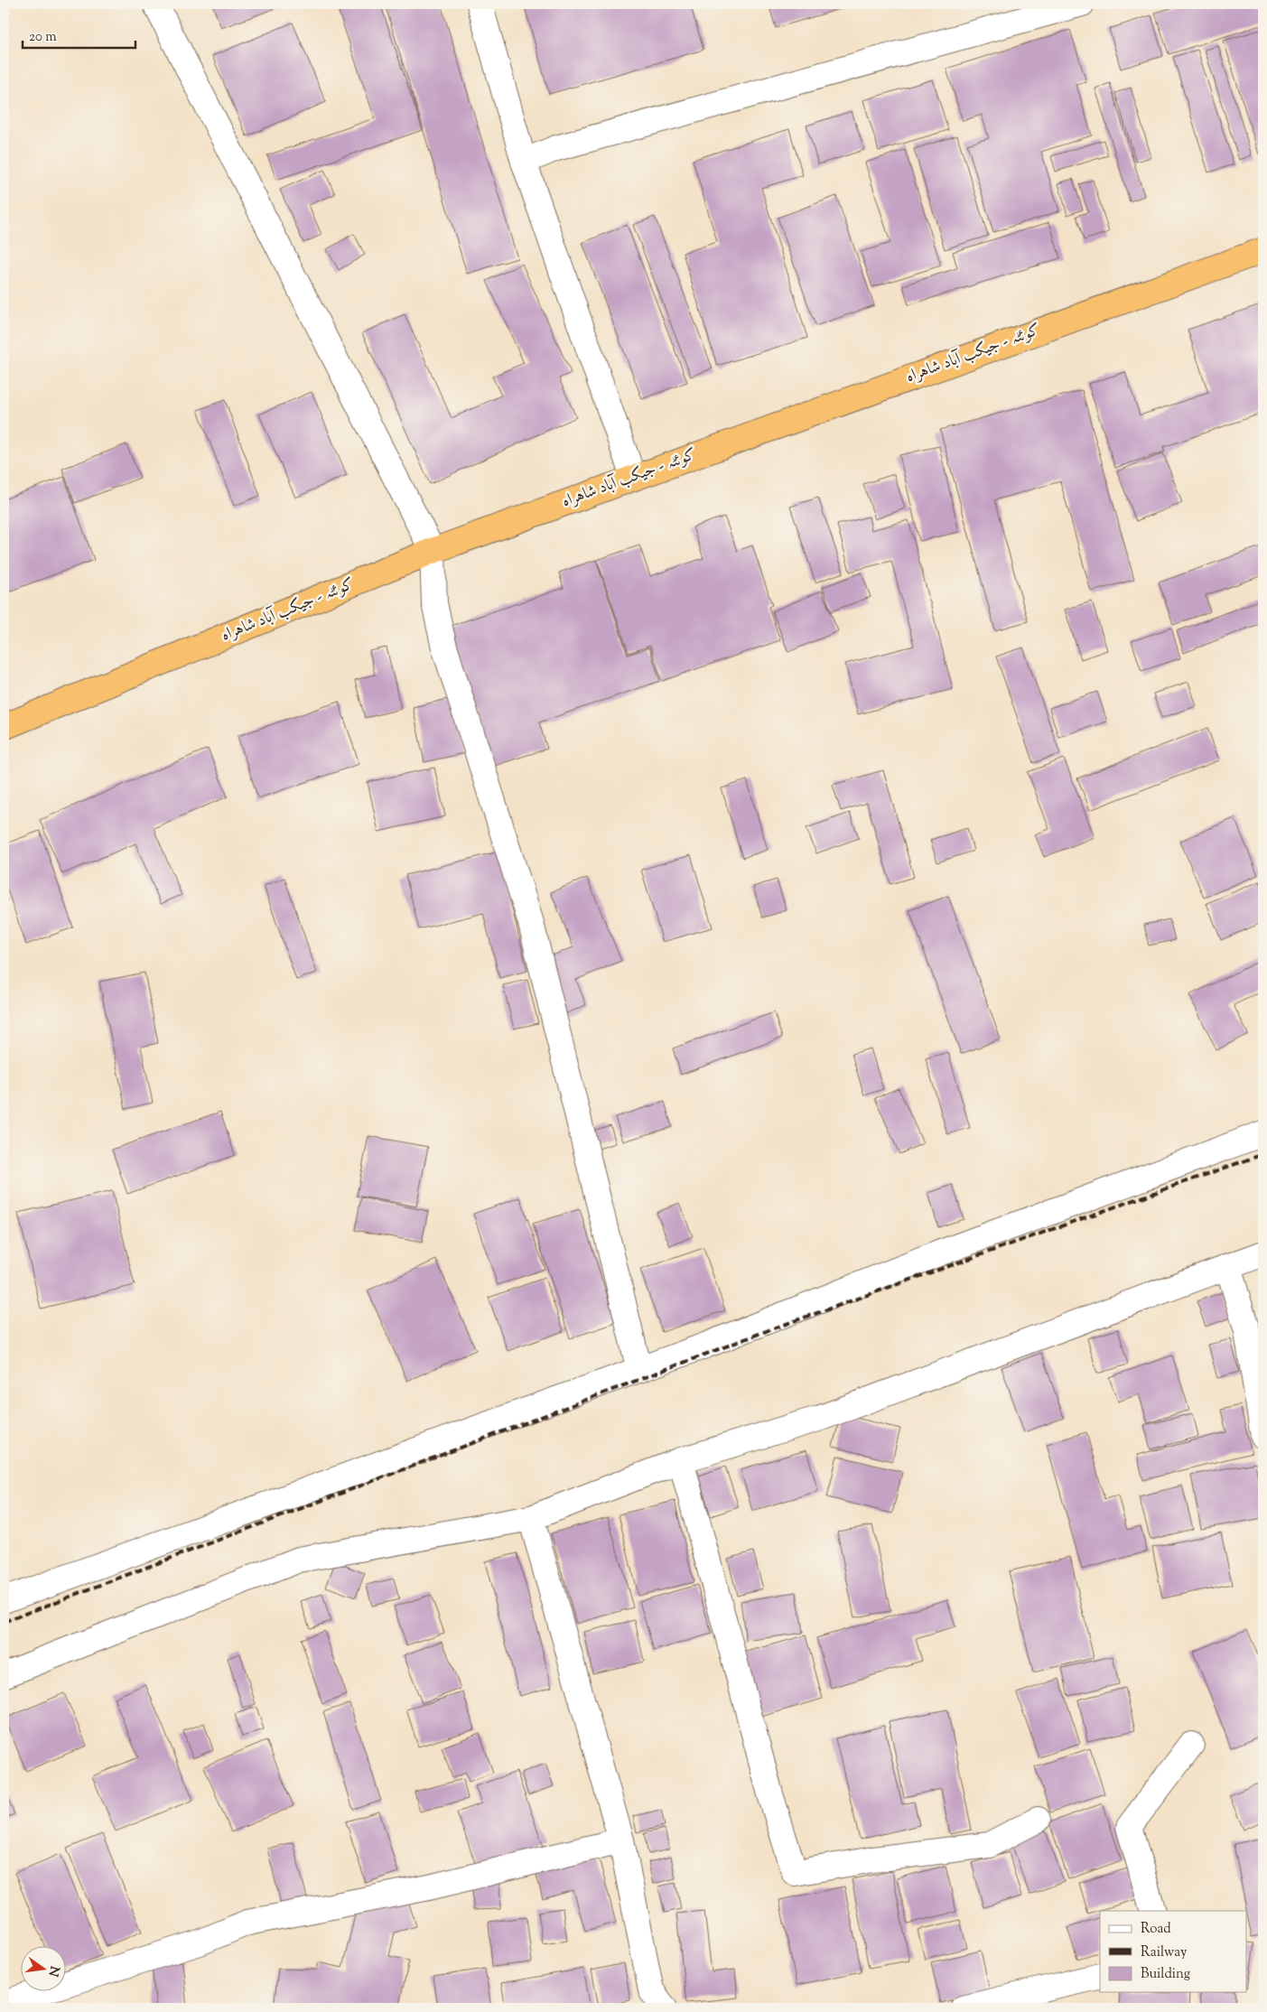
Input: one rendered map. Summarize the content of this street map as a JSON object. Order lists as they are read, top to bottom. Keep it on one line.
{"streets":{"highway":["کوئٹہ - جیکب آباد شاہراہ"]},"legend":["Road","Railway","Building"],"scale_bar":"20 m","north":"right"}
